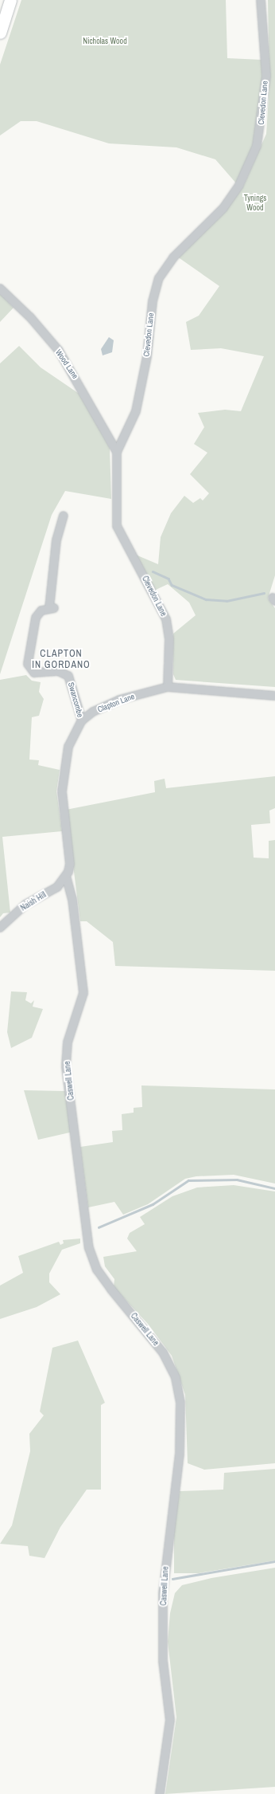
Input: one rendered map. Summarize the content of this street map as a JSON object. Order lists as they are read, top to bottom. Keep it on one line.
{"streets":{"street":["Clevedon Lane","Wood Lane","Swancombe","Clapton Lane","Naish Hill","Caswell Lane"]},"crossings":[["Clevedon Lane","Wood Lane"],["Clevedon Lane","Clapton Lane"],["Swancombe","Clapton Lane"],["Clapton Lane","Naish Hill"],["Clapton Lane","Caswell Lane"],["Naish Hill","Caswell Lane"]],"districts":["CLAPTON IN GORDANO"],"parks":["Nicholas Wood","Tynings Wood"]}
